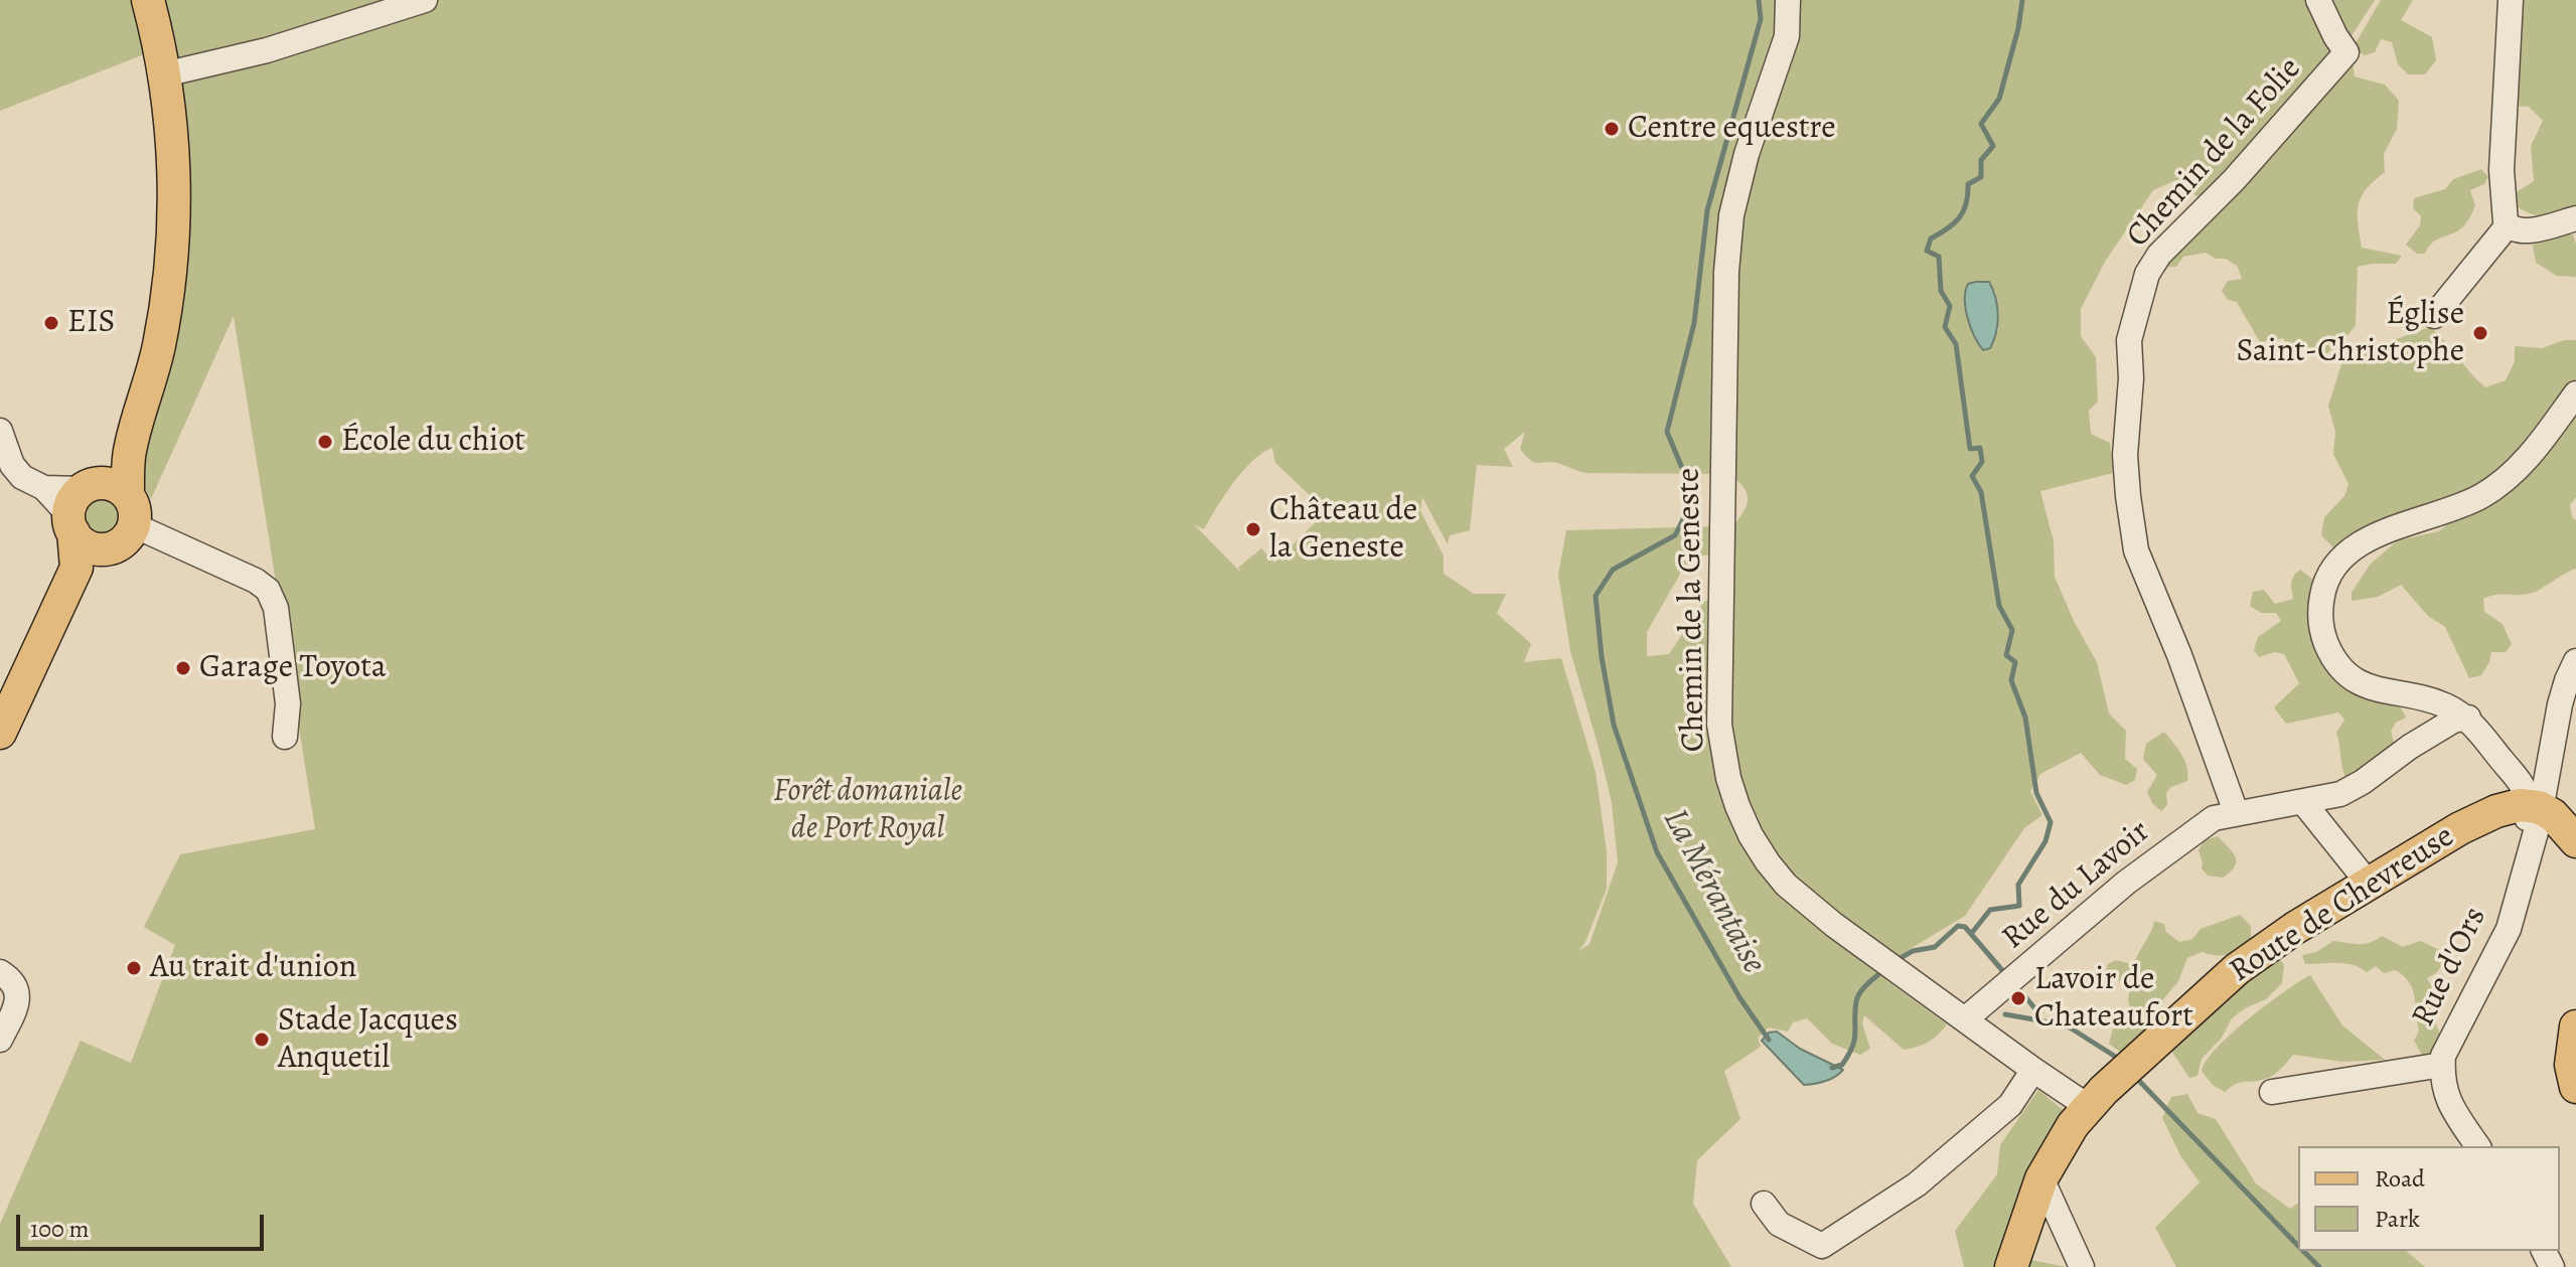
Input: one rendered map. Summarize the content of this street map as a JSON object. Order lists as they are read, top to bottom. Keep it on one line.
{"streets":{"main road":["Route de Chevreuse"],"street":["Chemin de la Folie","Chemin de la Geneste","Rue du Lavoir","Rue d'Ors"]},"crossings":[["Chemin de la Folie","Rue du Lavoir"],["Chemin de la Geneste","Rue du Lavoir"],["Chemin de la Geneste","Route de Chevreuse"],["Route de Chevreuse","Rue d'Ors"]],"water":["La Mérantaise"],"parks":["Forêt domaniale de Port Royal"],"places":["Centre equestre","EIS","Église Saint-Christophe","École du chiot","Château de la Geneste","Garage Toyota","Au trait d'union","Lavoir de Chateaufort","Stade Jacques Anquetil"],"legend":["Road","Park"],"scale_bar":"100 m"}
